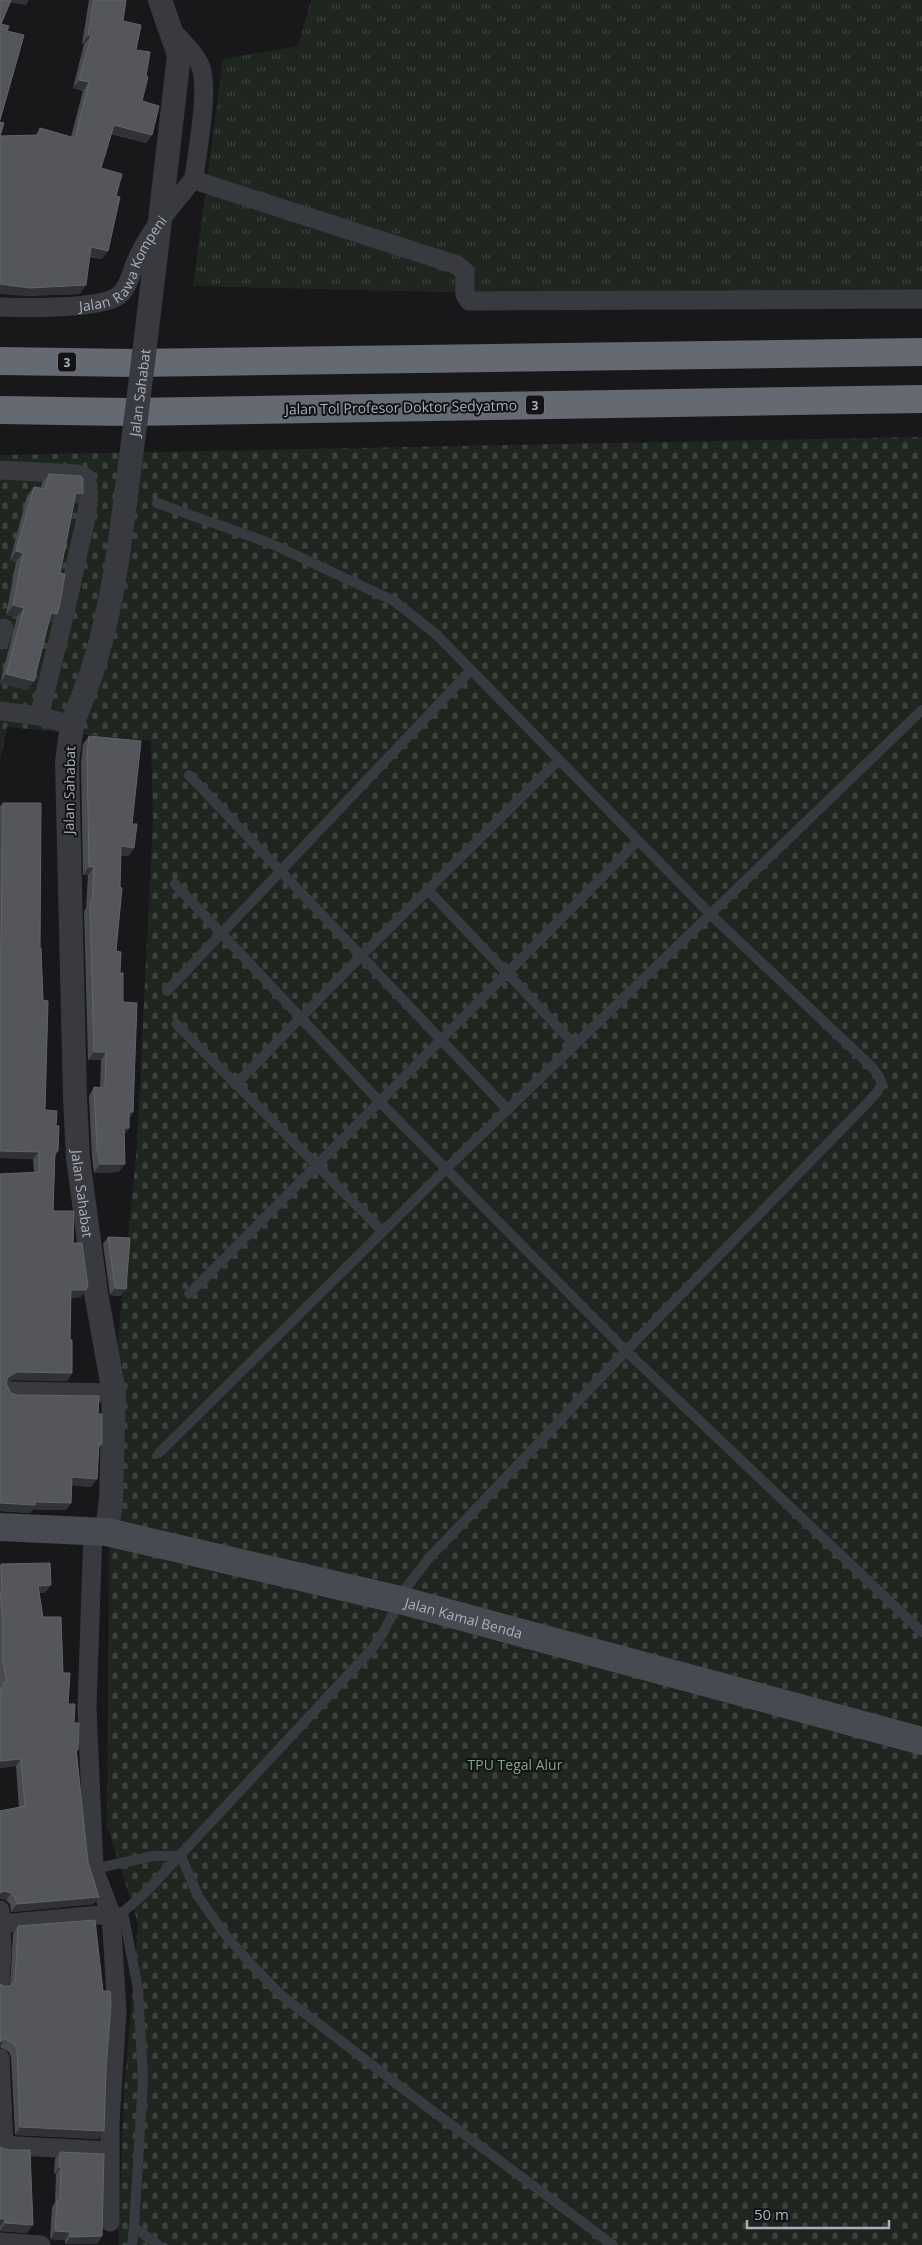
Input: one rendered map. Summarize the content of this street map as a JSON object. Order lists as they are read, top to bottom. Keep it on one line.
{"streets":{"highway":["3","Jalan Tol Profesor Doktor Sedyatmo"],"main road":["Jalan Kamal Benda"],"street":["Jalan Rawa Kompeni","Jalan Sahabat"]},"crossings":[["Jalan Sahabat","Jalan Kamal Benda"]],"parks":["TPU Tegal Alur"],"scale_bar":"50 m"}
